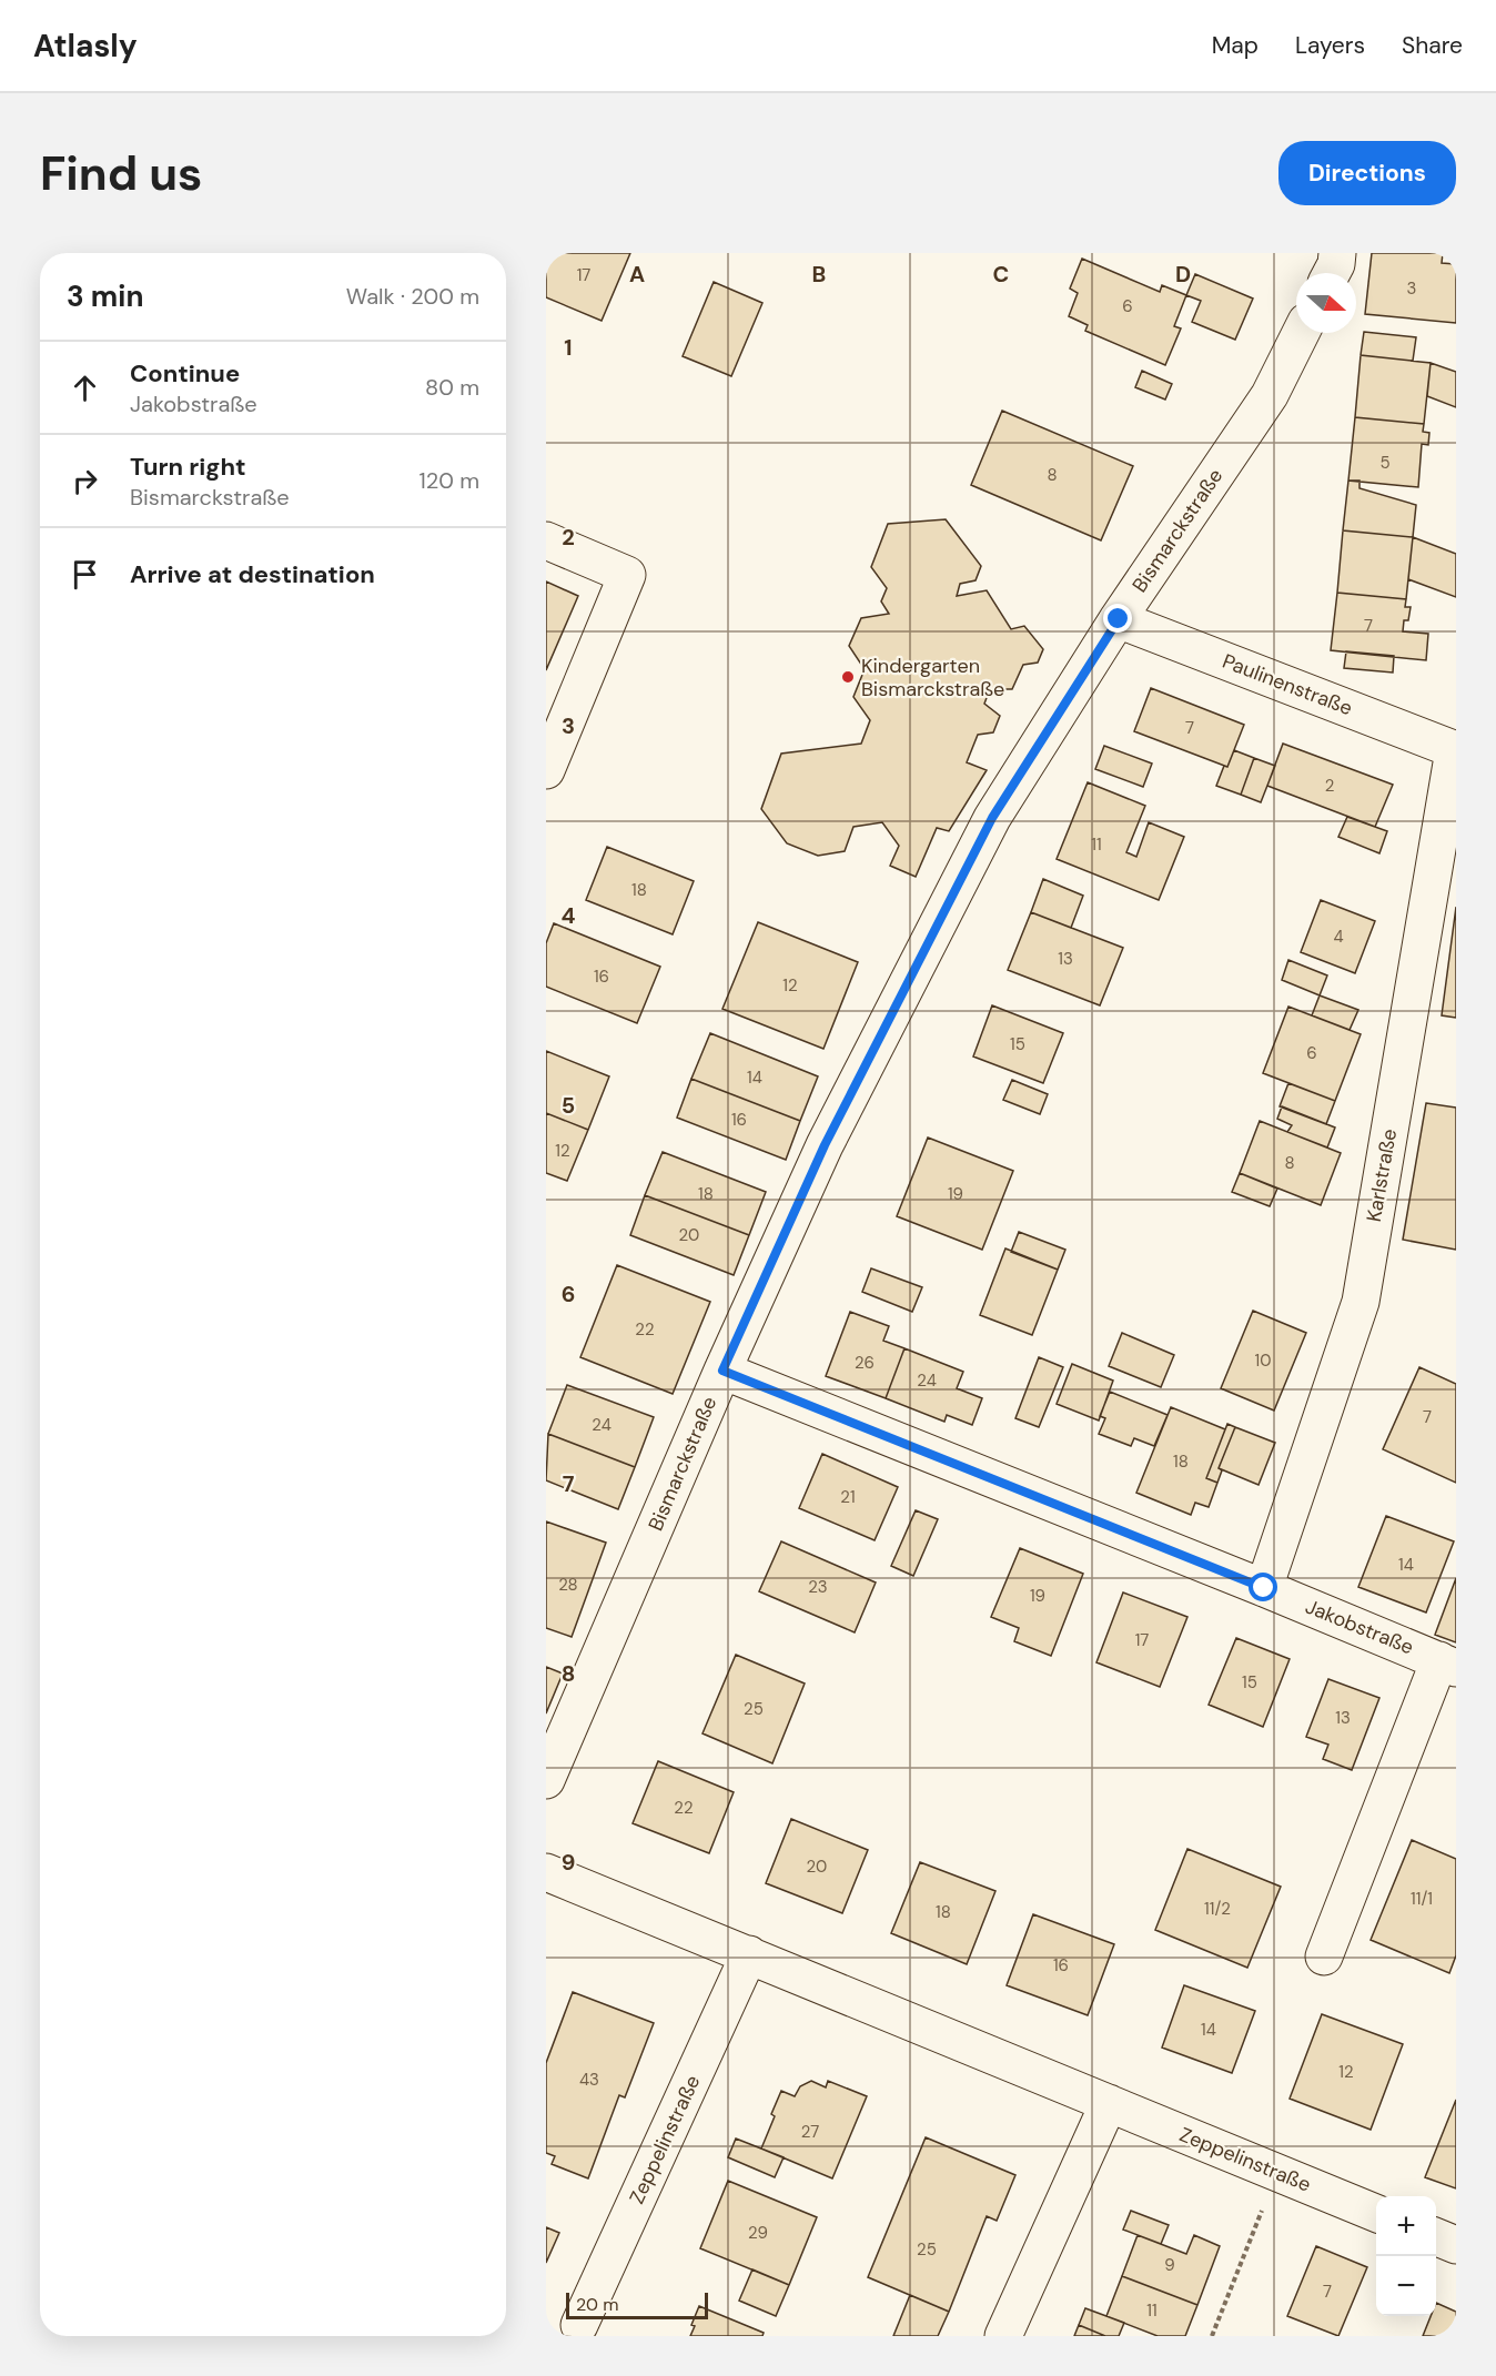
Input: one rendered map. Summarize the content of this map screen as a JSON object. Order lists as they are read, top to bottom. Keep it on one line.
{"streets":{"street":["Bismarckstraße","Paulinenstraße","Karlstraße","Jakobstraße","Zeppelinstraße"]},"crossings":[["Bismarckstraße","Paulinenstraße"],["Bismarckstraße","Jakobstraße"],["Paulinenstraße","Karlstraße"],["Karlstraße","Jakobstraße"]],"places":["Kindergarten Bismarckstraße"],"house_numbers":["17","3","6","5","8","7","7","2","11","18","4","13","16","12","15","6","14","16","12","8","18","19","20","22","10","26","24","7","24","18","21","14","28","23","19","17","15","25","13","22","20","11/1","11/2","18","16","14","12","43","27","29","25","9","7","11"],"scale_bar":"20 m","north":"right","page":{"header":"Atlasly","nav":["Map","Layers","Share"],"buttons":"Directions","title":"Find us","heading":["3 min","Walk · 200 m"],"list":[["Continue","Jakobstraße","80 m"],["Turn right","Bismarckstraße","120 m"],"Arrive at destination"],"map_buttons":["+","−"],"scale":"20 m"},"grid":{"columns":["A","B","C","D"],"rows":["1","2","3","4","5","6","7","8","9"]}}
